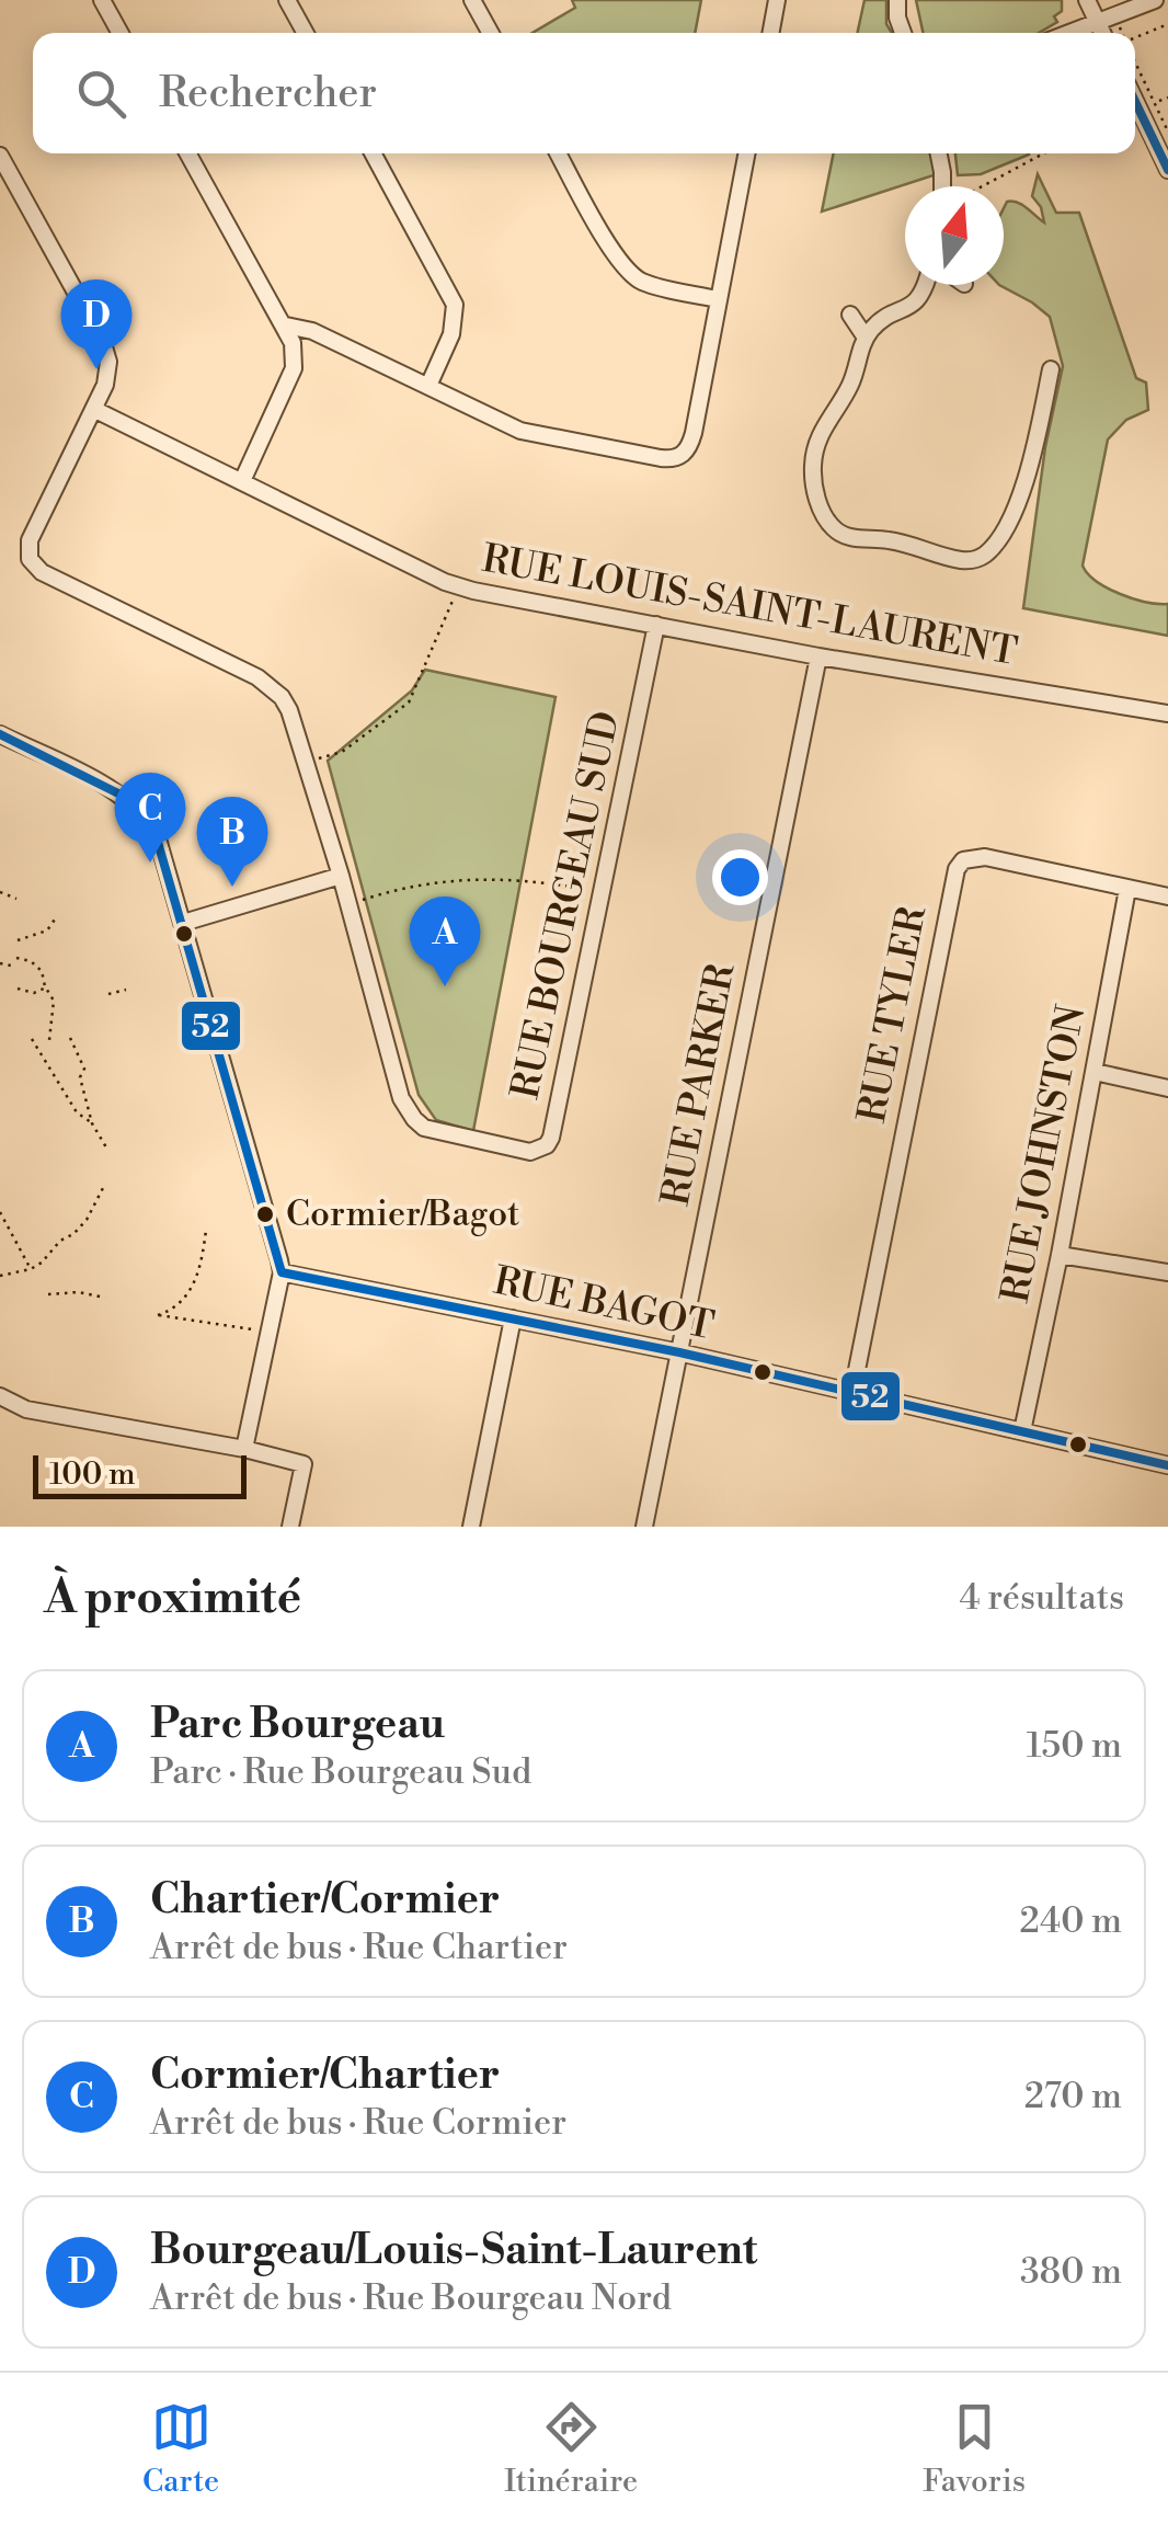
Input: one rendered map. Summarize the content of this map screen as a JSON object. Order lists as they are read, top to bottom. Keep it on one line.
{"streets":{"street":["RUE LOUIS-SAINT-LAURENT","RUE BOURGEAU SUD","RUE TYLER","RUE PARKER","RUE JOHNSTON","RUE BAGOT"]},"crossings":[["RUE LOUIS-SAINT-LAURENT","RUE BOURGEAU SUD"],["RUE LOUIS-SAINT-LAURENT","RUE PARKER"],["RUE TYLER","RUE JOHNSTON"],["RUE TYLER","RUE BAGOT"],["RUE PARKER","RUE BAGOT"],["RUE JOHNSTON","RUE BAGOT"]],"places":["Cormier/Bagot"],"lines":["transit line 52"],"scale_bar":"100 m","north":"top","page":{"search":"Rechercher","pins":["D","C","B","A"],"scale":"100 m","heading":["À proximité","4 résultats"],"list":[{"mark":"A","name":"Parc Bourgeau","note":"Parc · Rue Bourgeau Sud","value":"150 m"},{"mark":"B","name":"Chartier/Cormier","note":"Arrêt de bus · Rue Chartier","value":"240 m"},{"mark":"C","name":"Cormier/Chartier","note":"Arrêt de bus · Rue Cormier","value":"270 m"},{"mark":"D","name":"Bourgeau/Louis-Saint-Laurent","note":"Arrêt de bus · Rue Bourgeau Nord","value":"380 m"}],"nav":["Carte","Itinéraire","Favoris"]}}
